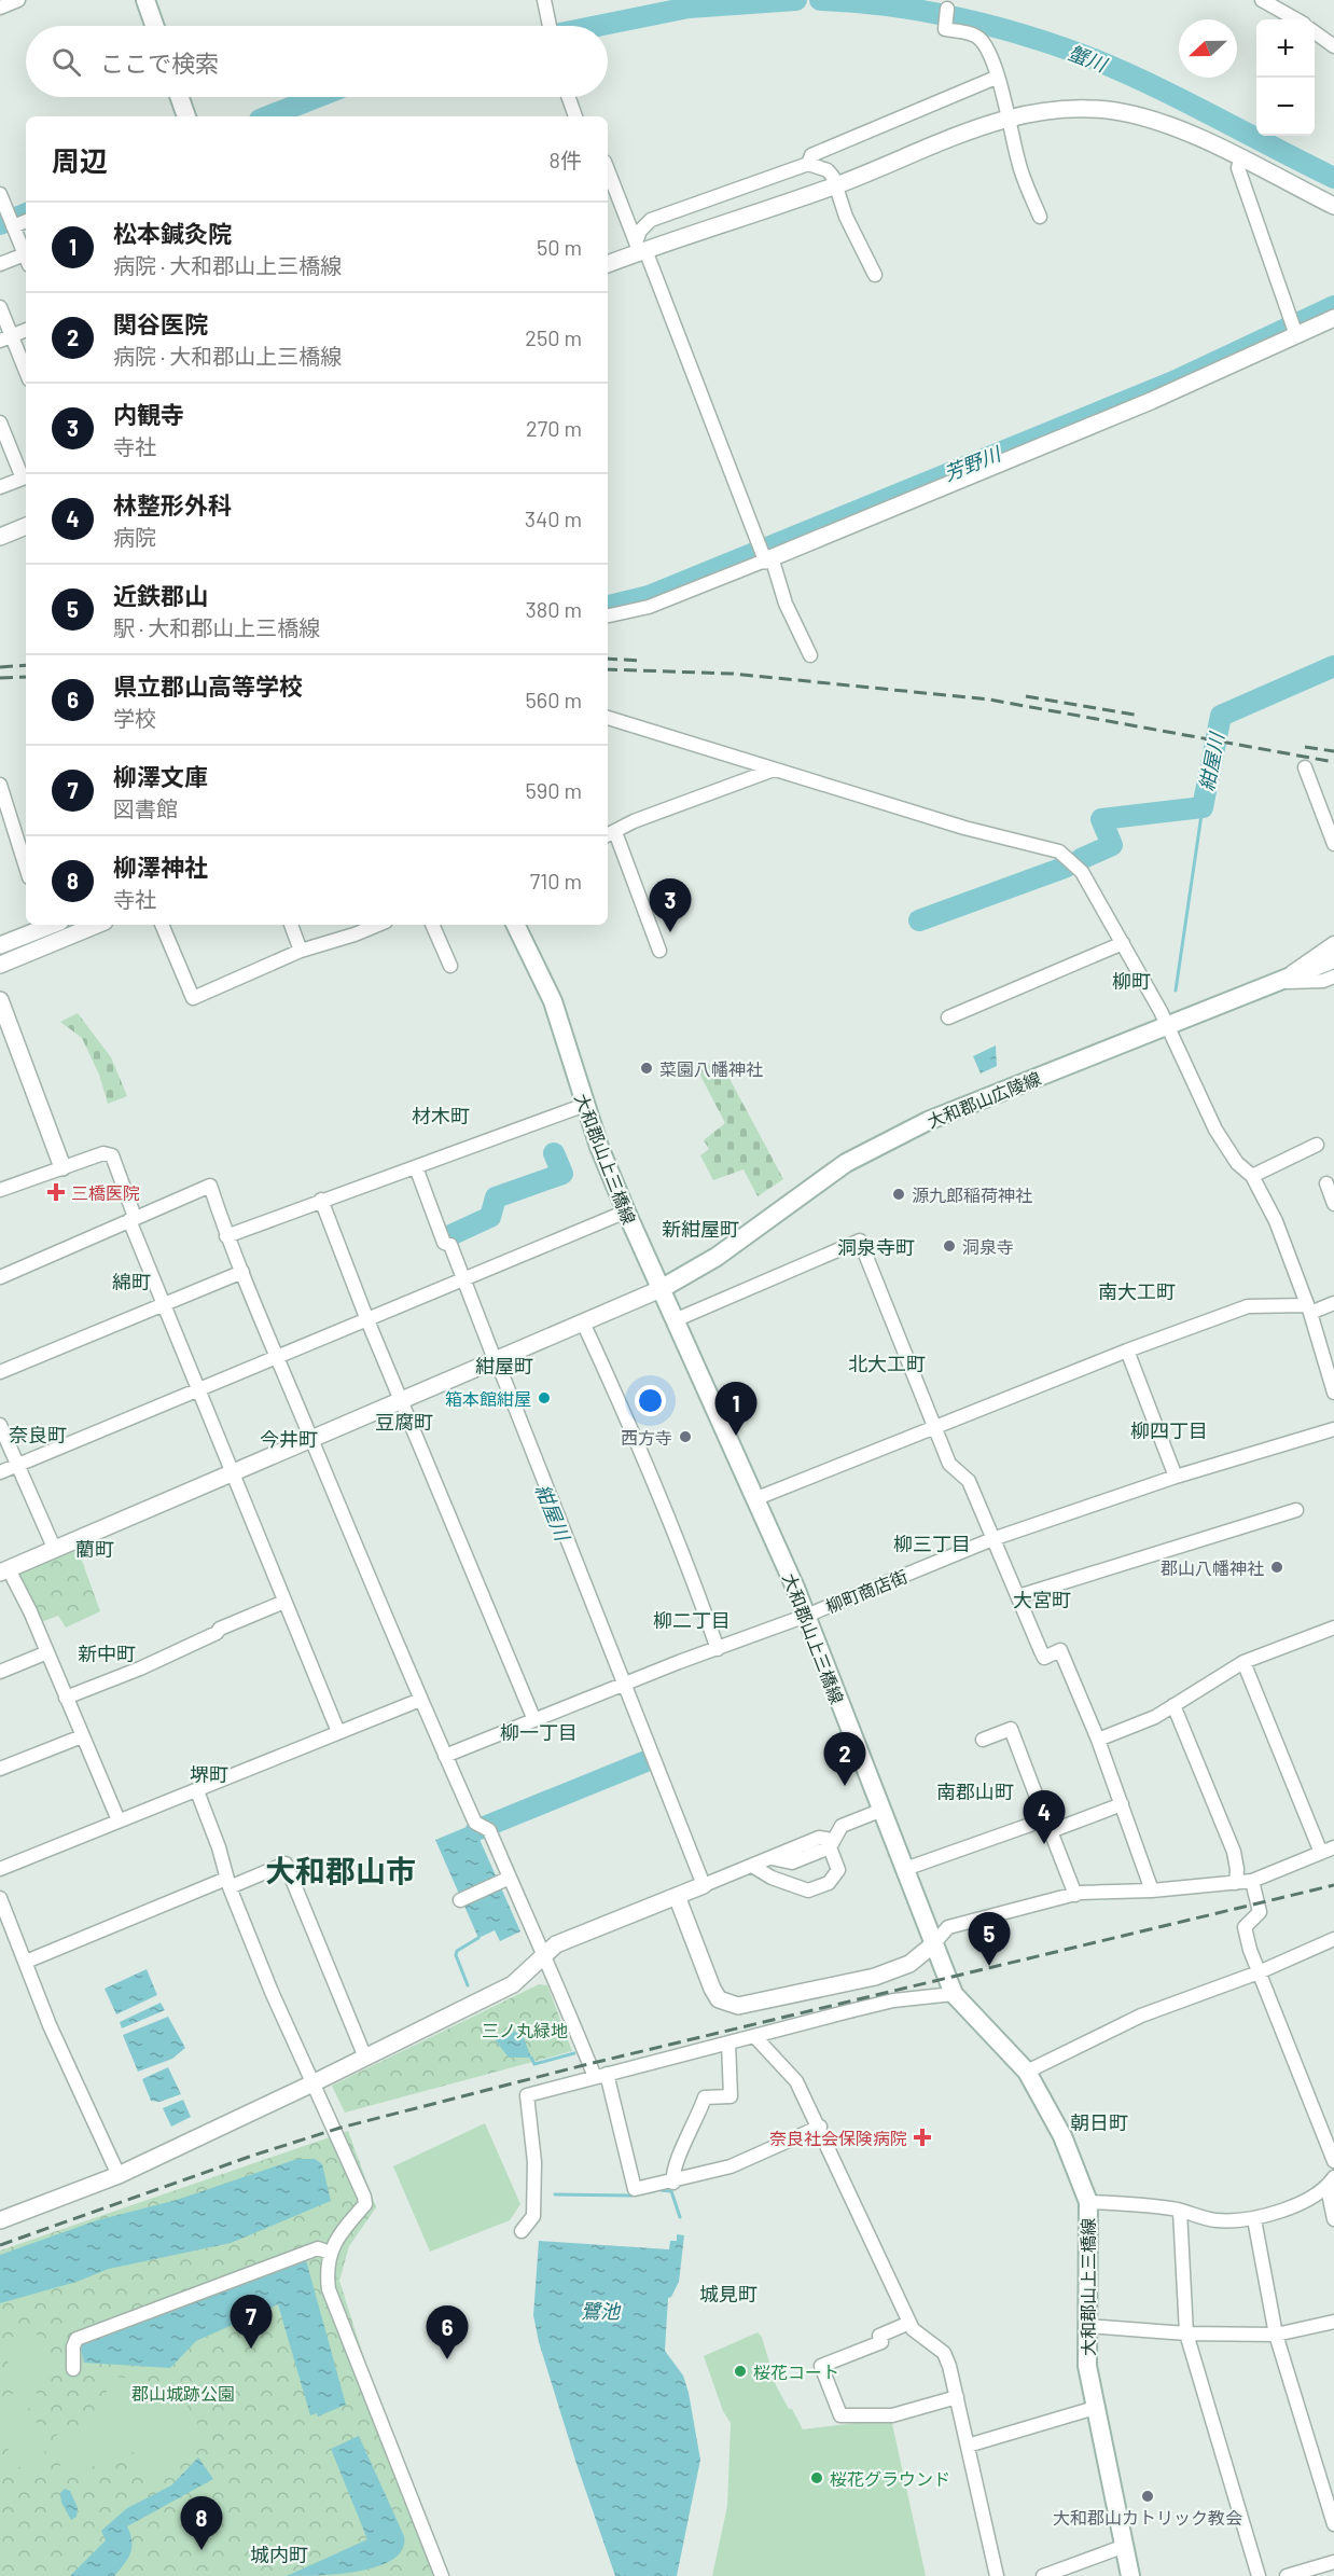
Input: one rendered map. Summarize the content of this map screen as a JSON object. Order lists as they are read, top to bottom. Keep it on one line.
{"streets":{"main road":["大和郡山広陵線","大和郡山上三橋線"],"street":["柳町商店街"]},"crossings":[["大和郡山広陵線","大和郡山上三橋線"],["大和郡山上三橋線","柳町商店街"]],"districts":["柳町","材木町","新紺屋町","洞泉寺町","綿町","南大工町","北大工町","紺屋町","豆腐町","柳四丁目","奈良町","今井町","柳三丁目","藺町","大宮町","柳二丁目","新中町","柳一丁目","堺町","南郡山町","大和郡山市","朝日町","城見町","城内町"],"water":["蟹川","芳野川","紺屋川","鷺池"],"parks":["三ノ丸緑地","郡山城跡公園"],"places":{"other":["菜園八幡神社","源九郎稲荷神社","洞泉寺","箱本館紺屋","西方寺","郡山八幡神社","桜花コート","桜花グラウンド","大和郡山カトリック教会"],"health":["三橋医院","奈良社会保険病院"]},"north":"left","page":{"map_buttons":["+","−"],"search":"ここで検索","heading":["周辺","8件"],"list":[{"mark":"1","name":"松本鍼灸院","note":"病院 · 大和郡山上三橋線","value":"50 m"},{"mark":"2","name":"関谷医院","note":"病院 · 大和郡山上三橋線","value":"250 m"},{"mark":"3","name":"内観寺","note":"寺社","value":"270 m"},{"mark":"4","name":"林整形外科","note":"病院","value":"340 m"},{"mark":"5","name":"近鉄郡山","note":"駅 · 大和郡山上三橋線","value":"380 m"},{"mark":"6","name":"県立郡山高等学校","note":"学校","value":"560 m"},{"mark":"7","name":"柳澤文庫","note":"図書館","value":"590 m"},{"mark":"8","name":"柳澤神社","note":"寺社","value":"710 m"}],"pins":["3","1","2","4","5","7","6","8"]}}
